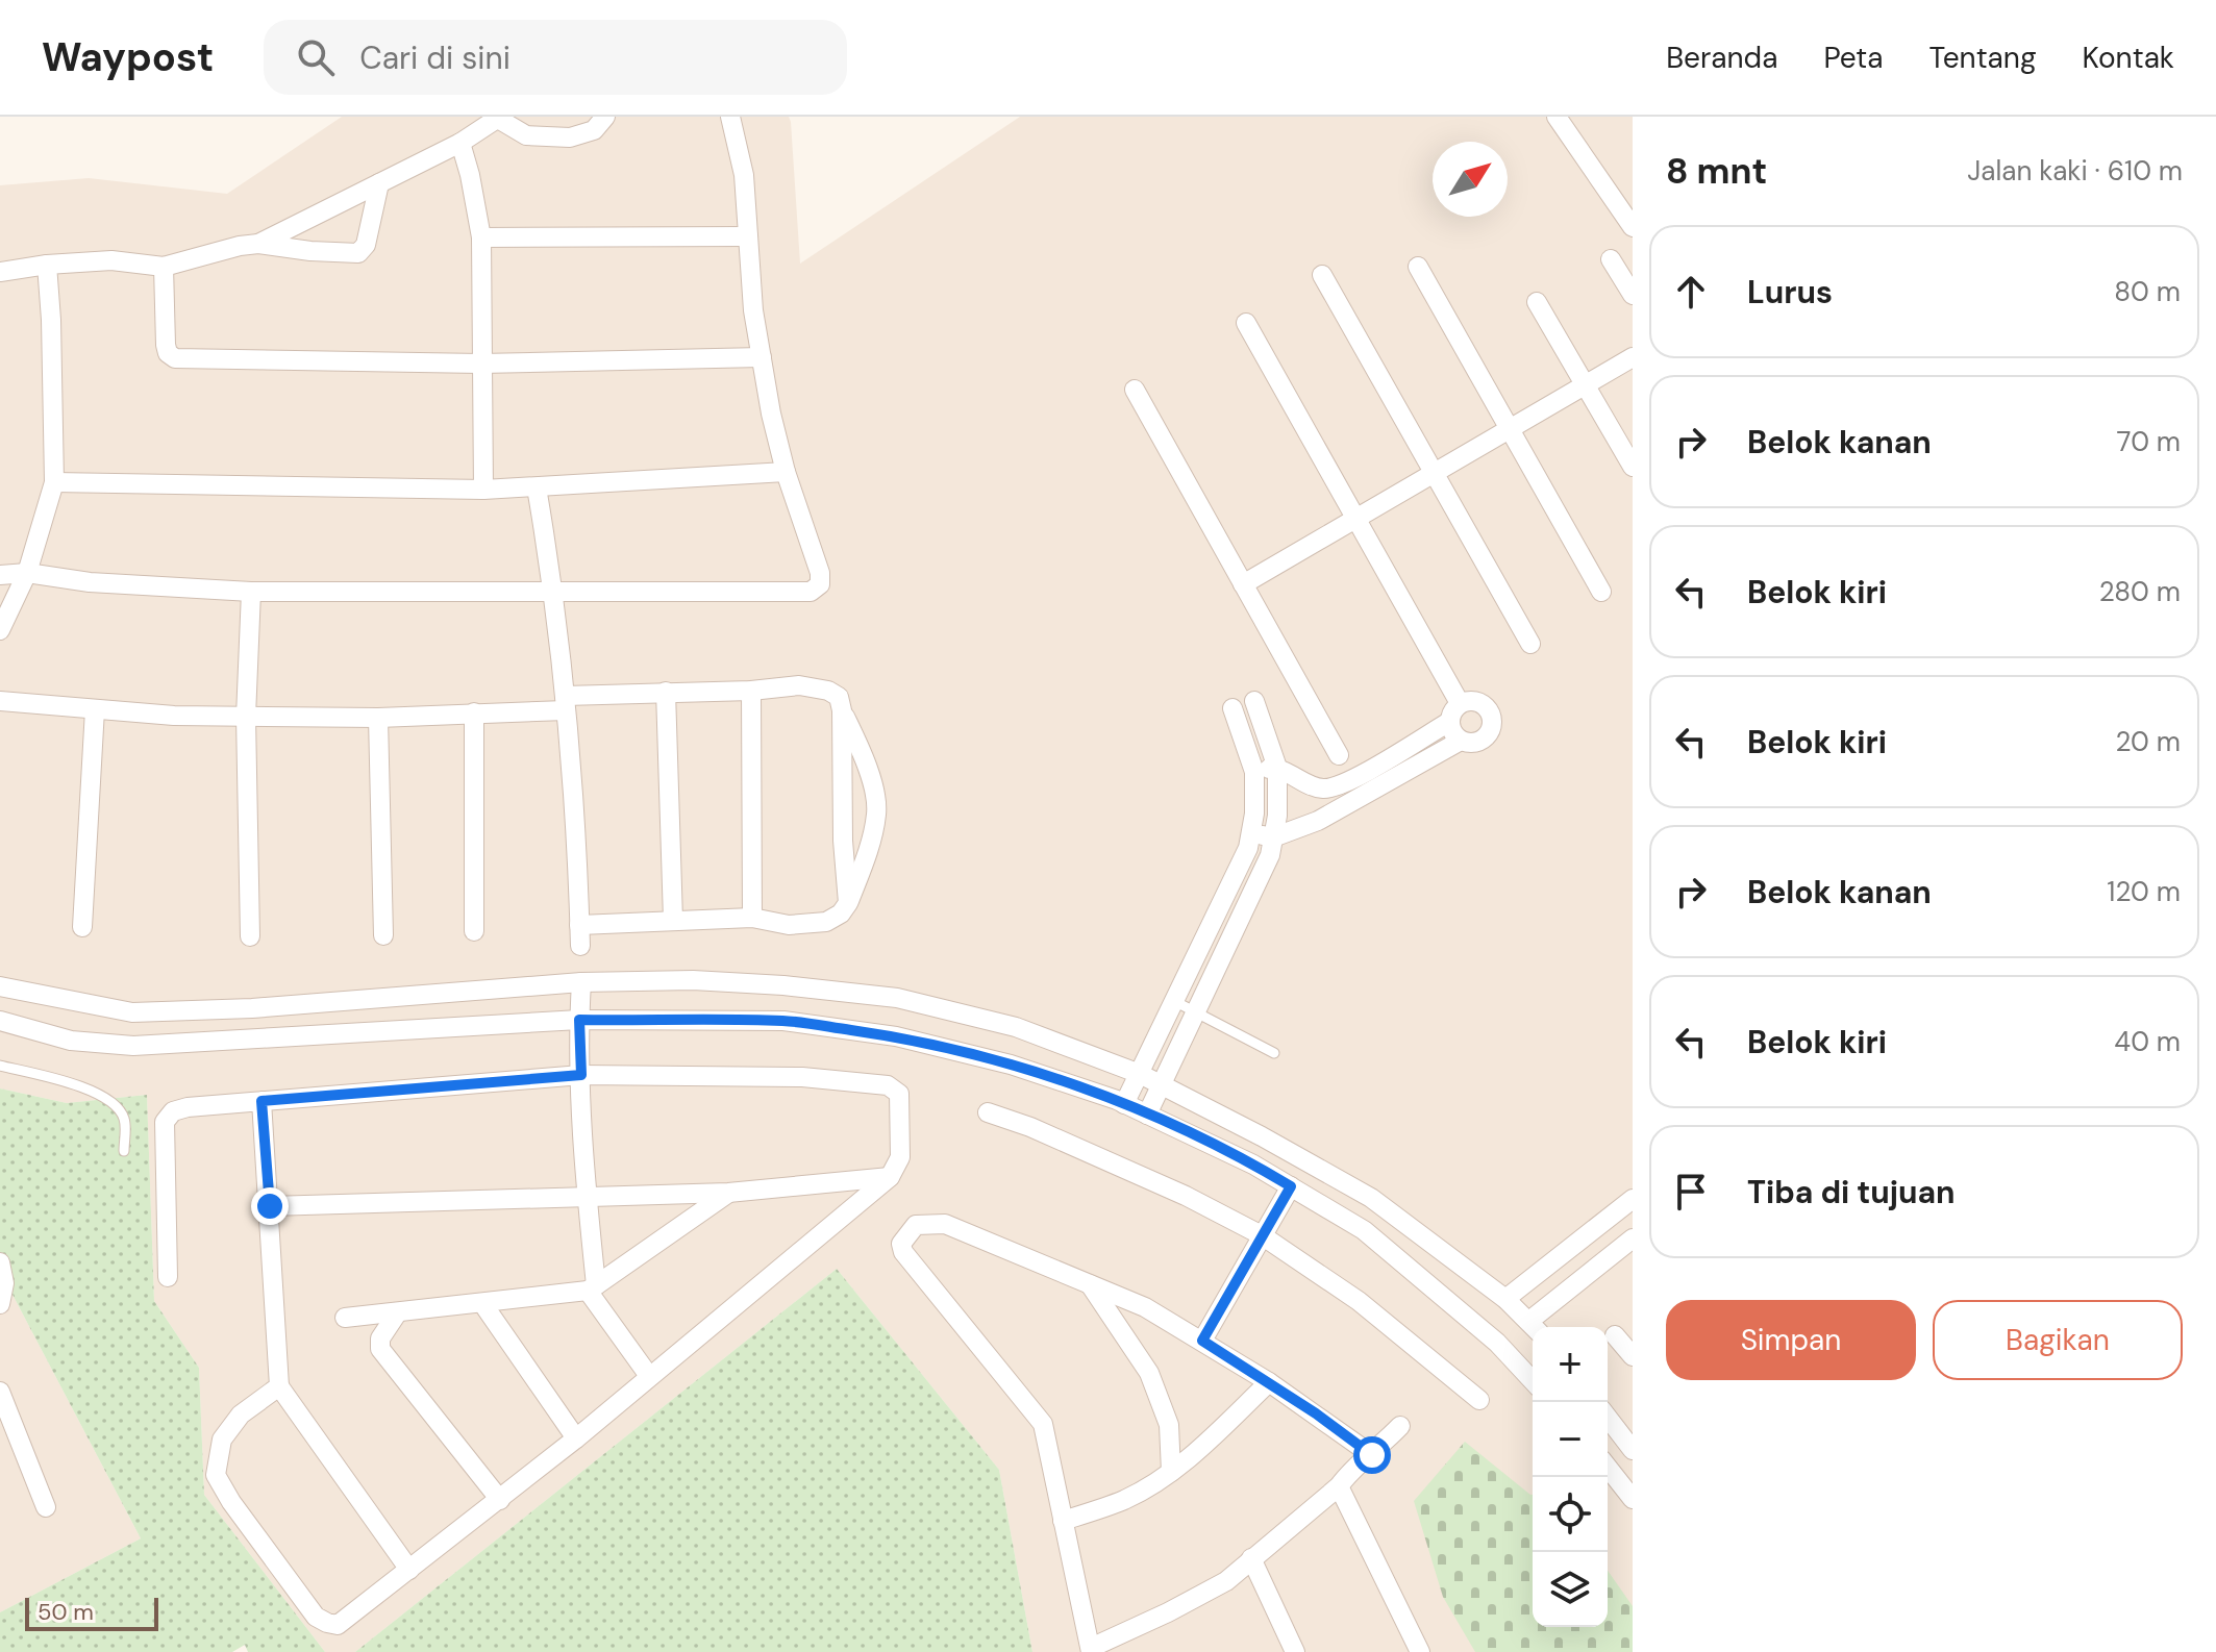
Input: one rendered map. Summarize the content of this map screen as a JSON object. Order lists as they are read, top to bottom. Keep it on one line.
{"scale_bar":"50 m","north":"top right","page":{"header":"Waypost","search":"Cari di sini","nav":["Beranda","Peta","Tentang","Kontak"],"heading":["8 mnt","Jalan kaki · 610 m"],"list":[["Lurus","80 m"],["Belok kanan","70 m"],["Belok kiri","280 m"],["Belok kiri","20 m"],["Belok kanan","120 m"],["Belok kiri","40 m"],"Tiba di tujuan"],"buttons":["Simpan","Bagikan"],"map_buttons":["+","−"],"scale":"50 m"}}
